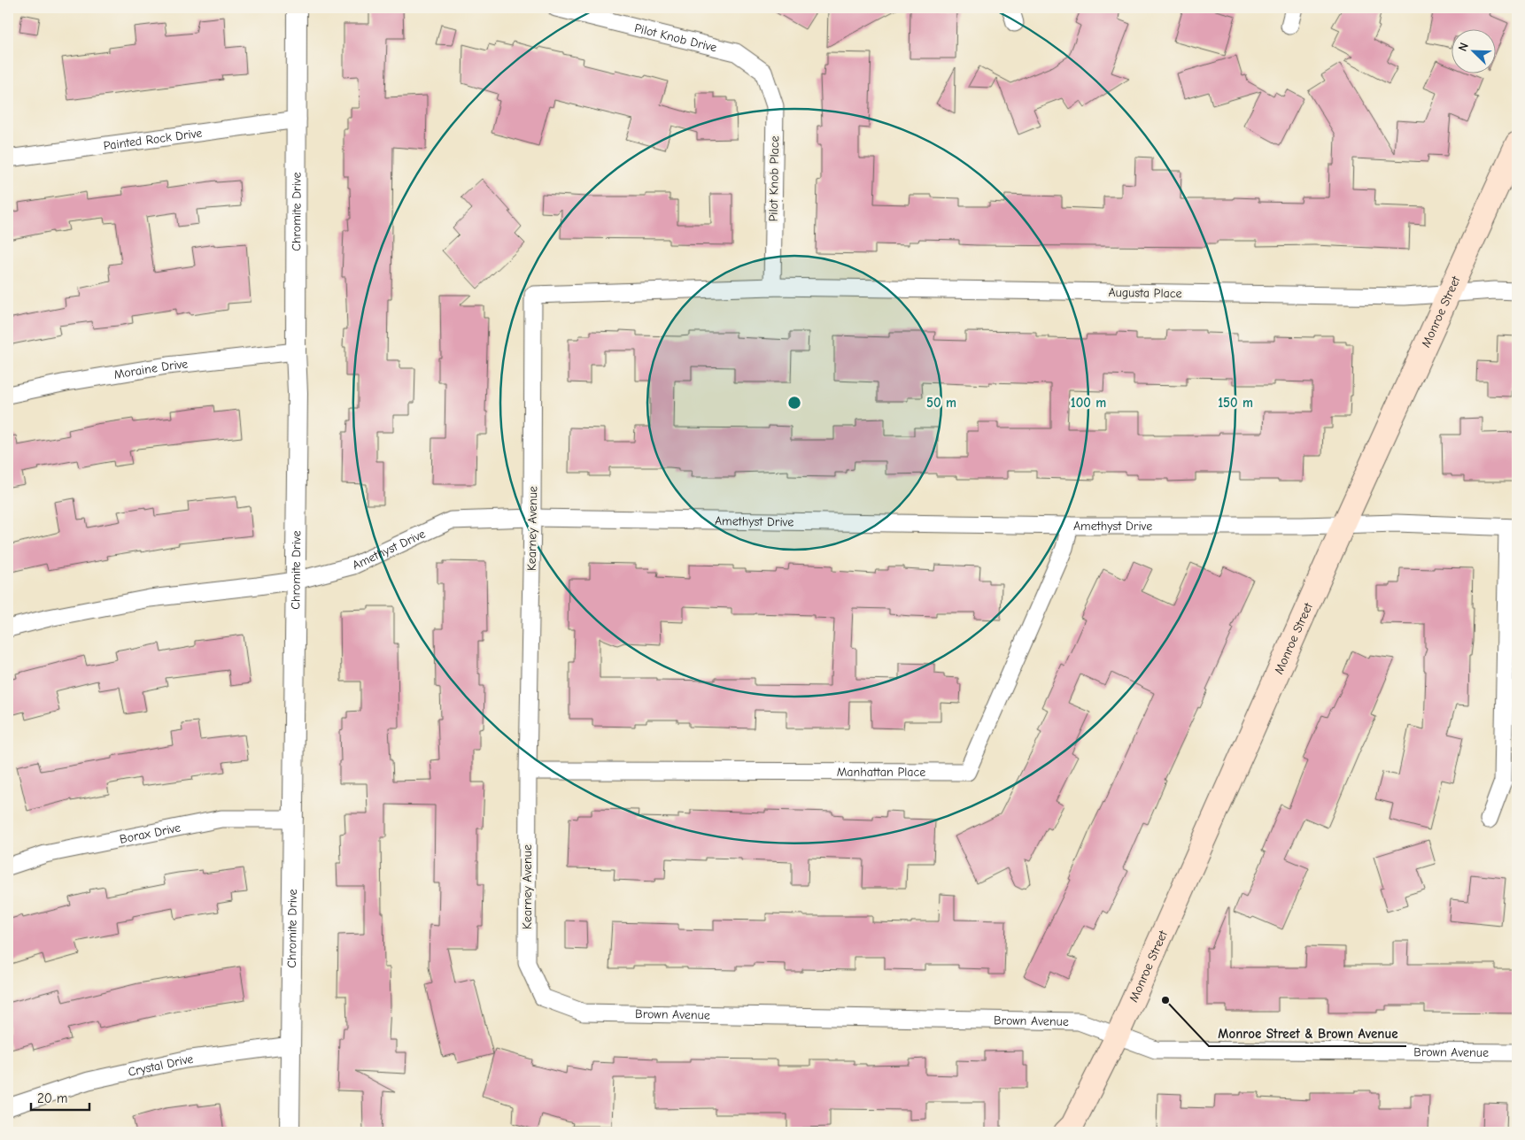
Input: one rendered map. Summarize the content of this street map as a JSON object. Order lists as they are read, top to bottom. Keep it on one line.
{"streets":{"main road":["Monroe Street"],"street":["Pilot Knob Drive","Painted Rock Drive","Pilot Knob Place","Chromite Drive","Augusta Place","Moraine Drive","Amethyst Drive","Kearney Avenue","Manhattan Place","Borax Drive","Brown Avenue","Crystal Drive"]},"crossings":[["Pilot Knob Drive","Pilot Knob Place"],["Painted Rock Drive","Chromite Drive"],["Pilot Knob Place","Augusta Place"],["Pilot Knob Place","Kearney Avenue"],["Chromite Drive","Moraine Drive"],["Chromite Drive","Amethyst Drive"],["Chromite Drive","Borax Drive"],["Chromite Drive","Crystal Drive"],["Augusta Place","Monroe Street"],["Augusta Place","Kearney Avenue"],["Monroe Street","Amethyst Drive"],["Monroe Street","Brown Avenue"],["Amethyst Drive","Kearney Avenue"],["Amethyst Drive","Manhattan Place"],["Kearney Avenue","Manhattan Place"],["Kearney Avenue","Brown Avenue"]],"places":["Monroe Street & Brown Avenue"],"scale_bar":"20 m","north":"top left","rings":["50 m","100 m","150 m"]}
